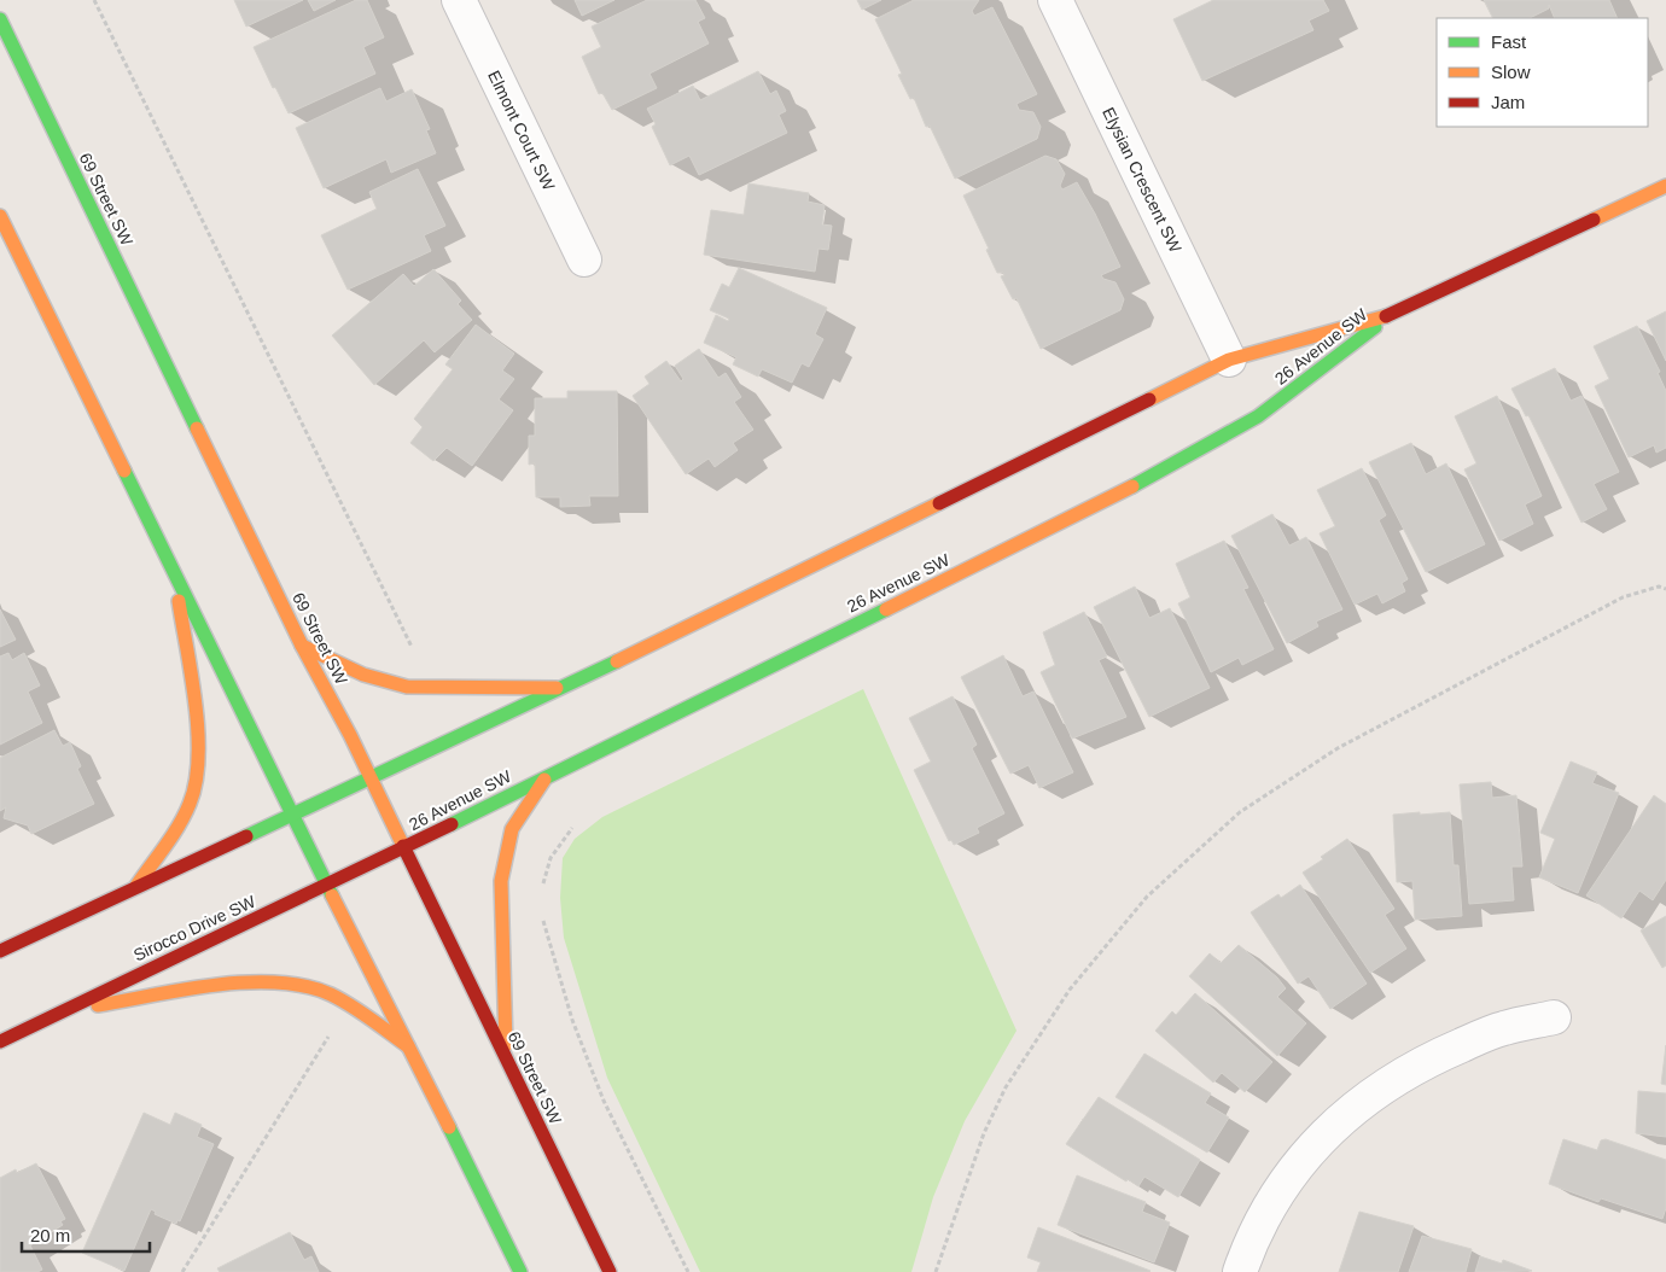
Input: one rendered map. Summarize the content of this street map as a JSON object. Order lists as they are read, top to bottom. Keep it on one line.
{"streets":{"main road":["69 Street SW","26 Avenue SW","Sirocco Drive SW"],"street":["Elmont Court SW","Elysian Crescent SW"]},"crossings":[["Elysian Crescent SW","26 Avenue SW"],["69 Street SW","26 Avenue SW"],["69 Street SW","Sirocco Drive SW"],["26 Avenue SW","Sirocco Drive SW"]],"legend":["Fast","Slow","Jam"],"scale_bar":"20 m"}
